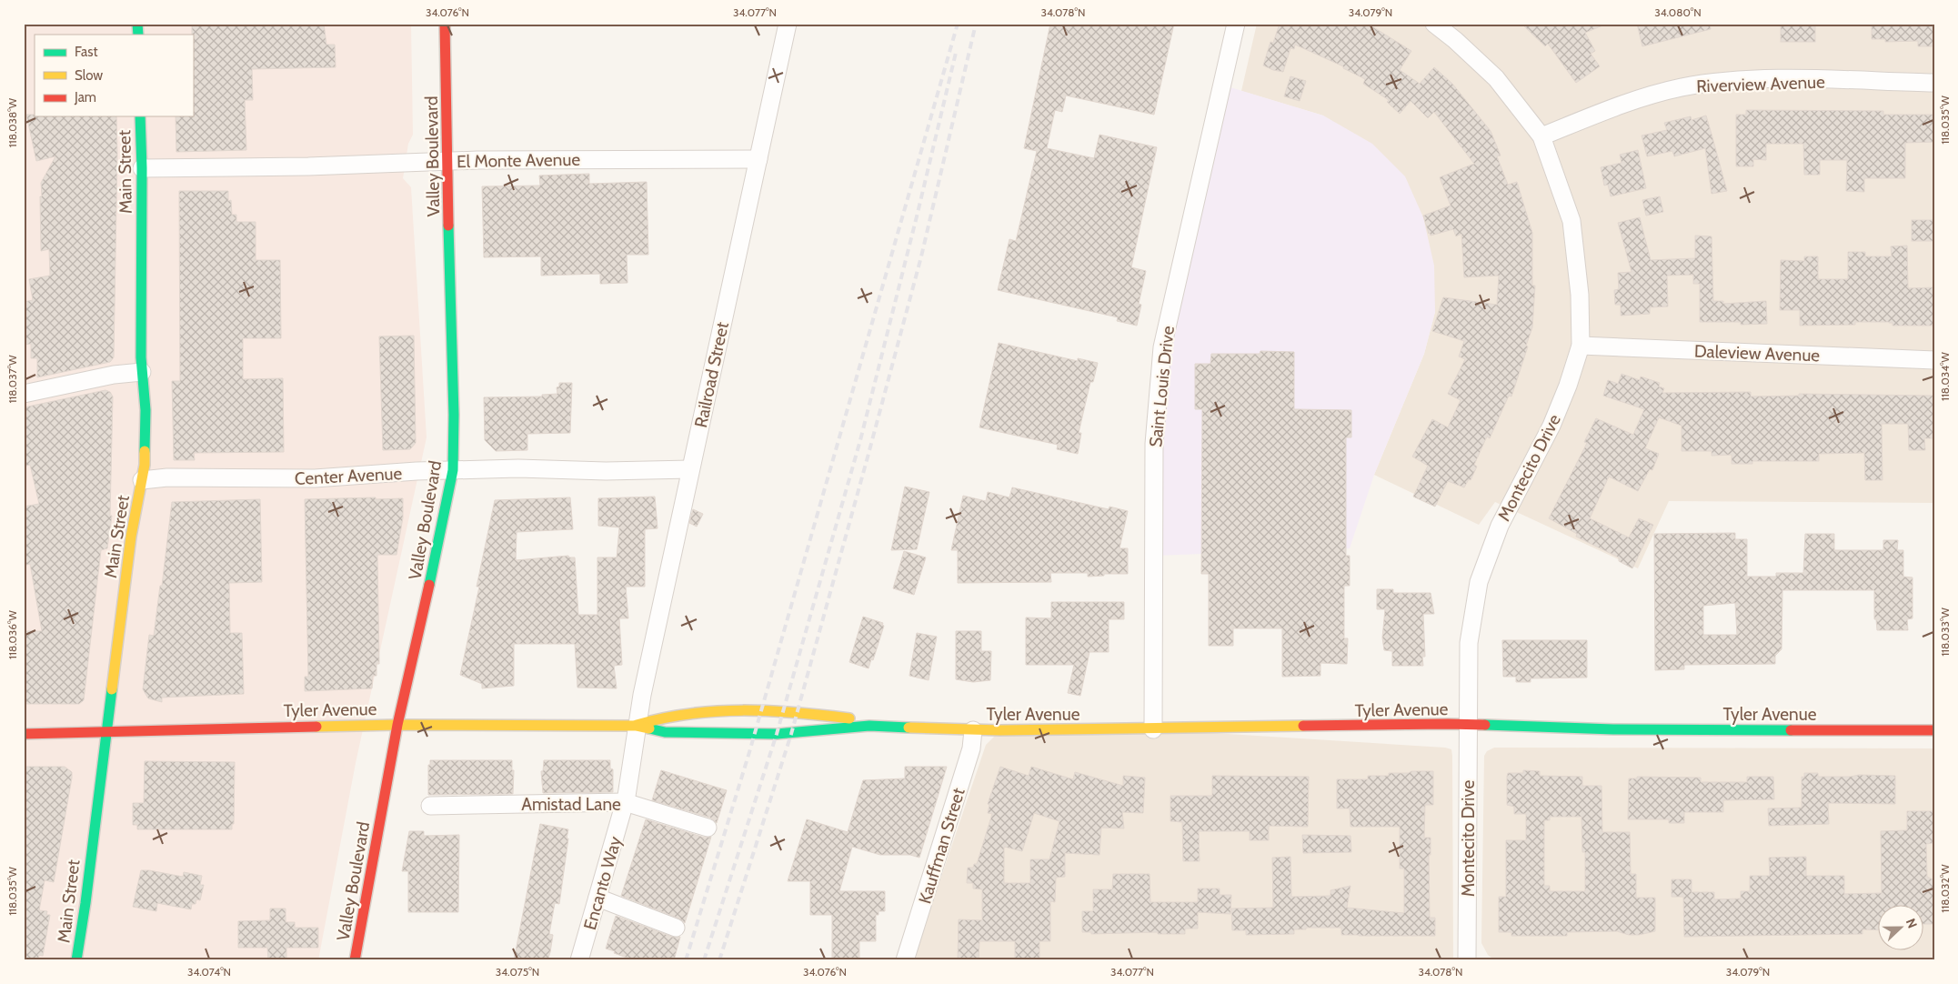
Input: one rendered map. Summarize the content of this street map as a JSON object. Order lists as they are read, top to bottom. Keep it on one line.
{"streets":{"main road":["Valley Boulevard","Main Street","Tyler Avenue"],"street":["Riverview Avenue","El Monte Avenue","Daleview Avenue","Railroad Street","Saint Louis Drive","Montecito Drive","Center Avenue","Amistad Lane","Kauffman Street","Encanto Way"]},"crossings":[["Riverview Avenue","Montecito Drive"],["Valley Boulevard","El Monte Avenue"],["Valley Boulevard","Center Avenue"],["Valley Boulevard","Tyler Avenue"],["El Monte Avenue","Main Street"],["El Monte Avenue","Railroad Street"],["Main Street","Center Avenue"],["Main Street","Tyler Avenue"],["Daleview Avenue","Montecito Drive"],["Railroad Street","Center Avenue"],["Railroad Street","Tyler Avenue"],["Railroad Street","Encanto Way"],["Saint Louis Drive","Tyler Avenue"],["Montecito Drive","Tyler Avenue"],["Tyler Avenue","Kauffman Street"],["Tyler Avenue","Encanto Way"],["Amistad Lane","Encanto Way"]],"legend":["Fast","Slow","Jam"],"north":"right","coordinates":["34.076°N","34.077°N","34.078°N","34.079°N","34.080°N","118.035°W","118.038°W","118.034°W","118.037°W","118.033°W","118.036°W","118.032°W","34.074°N","34.075°N"]}
